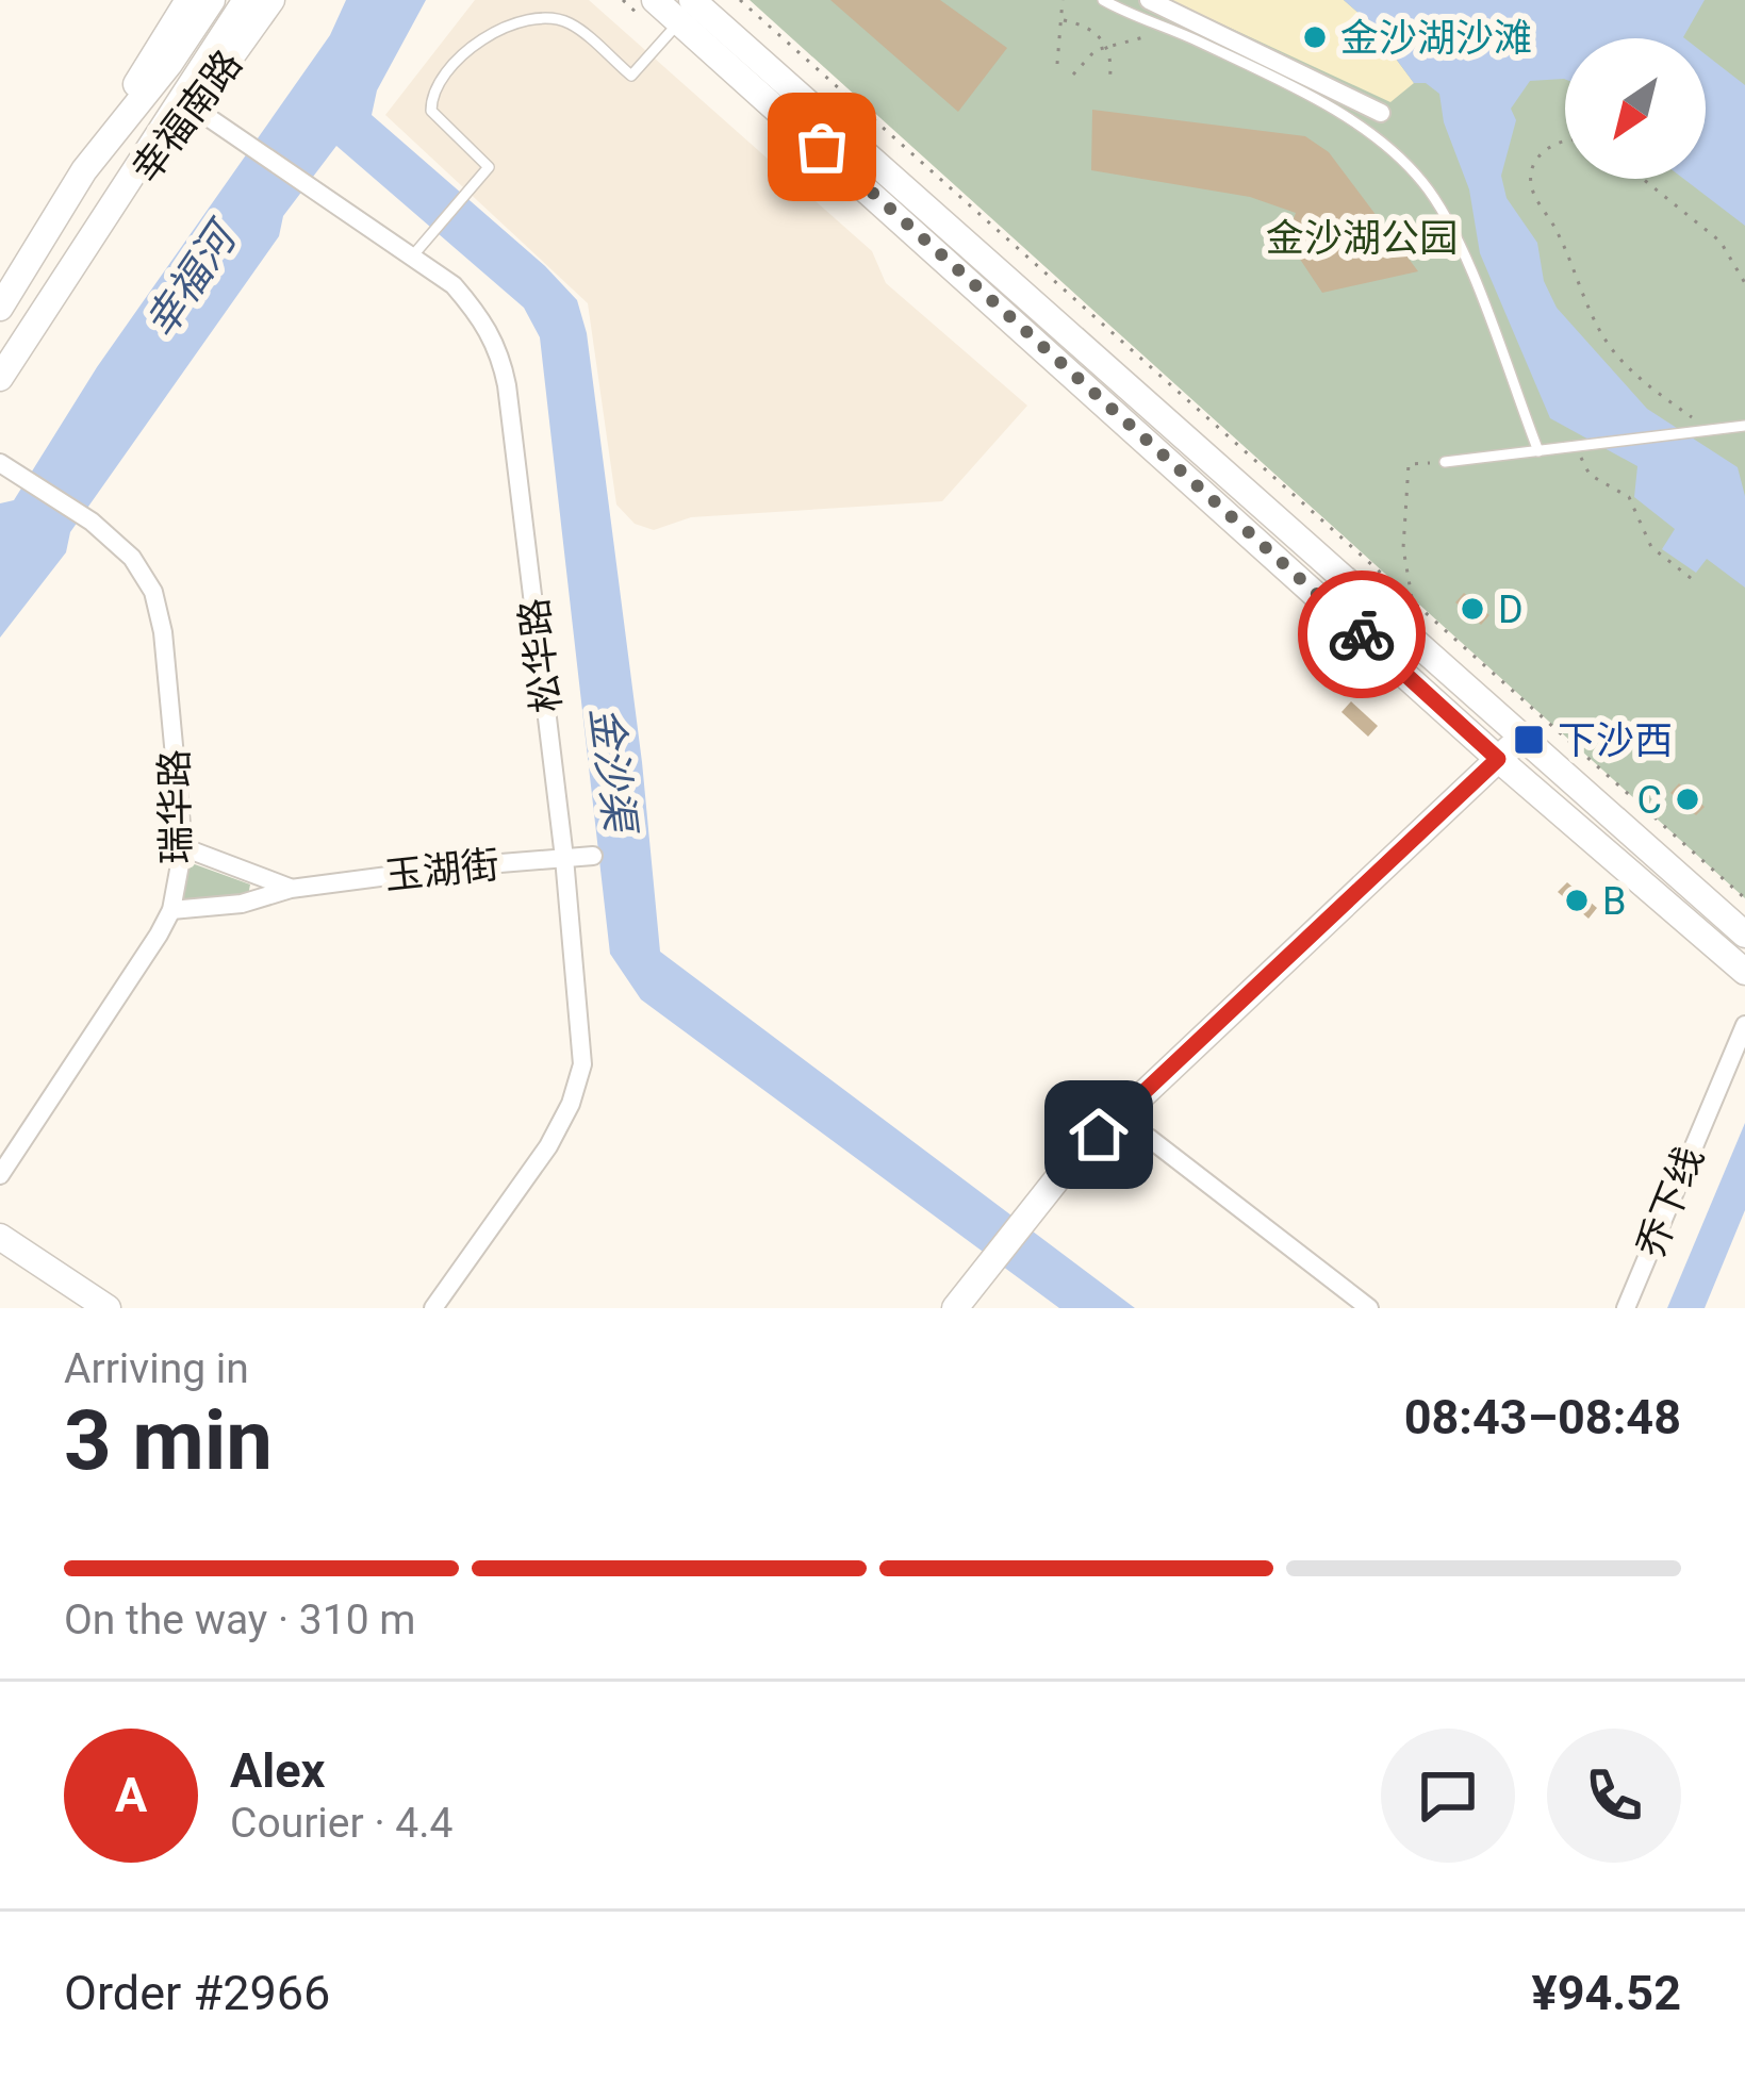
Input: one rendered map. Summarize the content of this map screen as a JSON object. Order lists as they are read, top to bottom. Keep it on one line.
{"streets":{"main road":["幸福南路"],"street":["松华路","瑞华路","玉湖街","乔下线"]},"crossings":[["幸福南路","松华路"],["松华路","玉湖街"],["瑞华路","玉湖街"]],"water":["幸福河","金沙渠"],"parks":["金沙湖公园"],"places":{"other":["金沙湖沙滩","D","C","B"],"transit":["下沙西"]},"north":"bottom left","page":{"heading":["3 min","Arriving in","08:43–08:48"],"panel":["Alex","Courier · 4.4","Order #2966","¥94.52"],"bar":"On the way · 310 m","round":"A"}}
